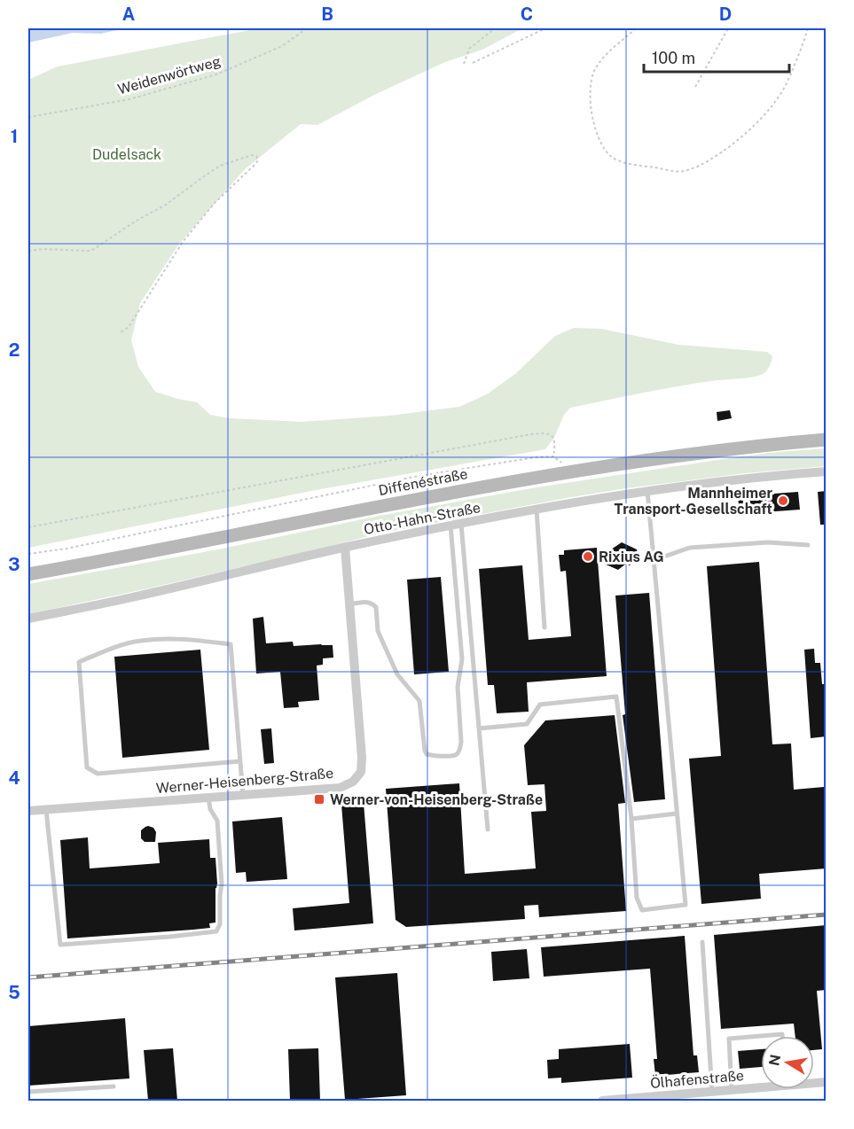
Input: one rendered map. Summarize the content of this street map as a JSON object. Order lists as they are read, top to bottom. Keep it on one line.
{"streets":{"main road":["Diffenéstraße"],"street":["Otto-Hahn-Straße","Werner-Heisenberg-Straße","Ölhafenstraße"],"path":["Weidenwörtweg"]},"crossings":[["Otto-Hahn-Straße","Werner-Heisenberg-Straße"]],"parks":["Dudelsack"],"places":{"other":["Mannheimer Transport-Gesellschaft","Rixius AG"],"transit":["Werner-von-Heisenberg-Straße"]},"scale_bar":"100 m","north":"left","grid":{"columns":["A","B","C","D"],"rows":["1","2","3","4","5"]}}
